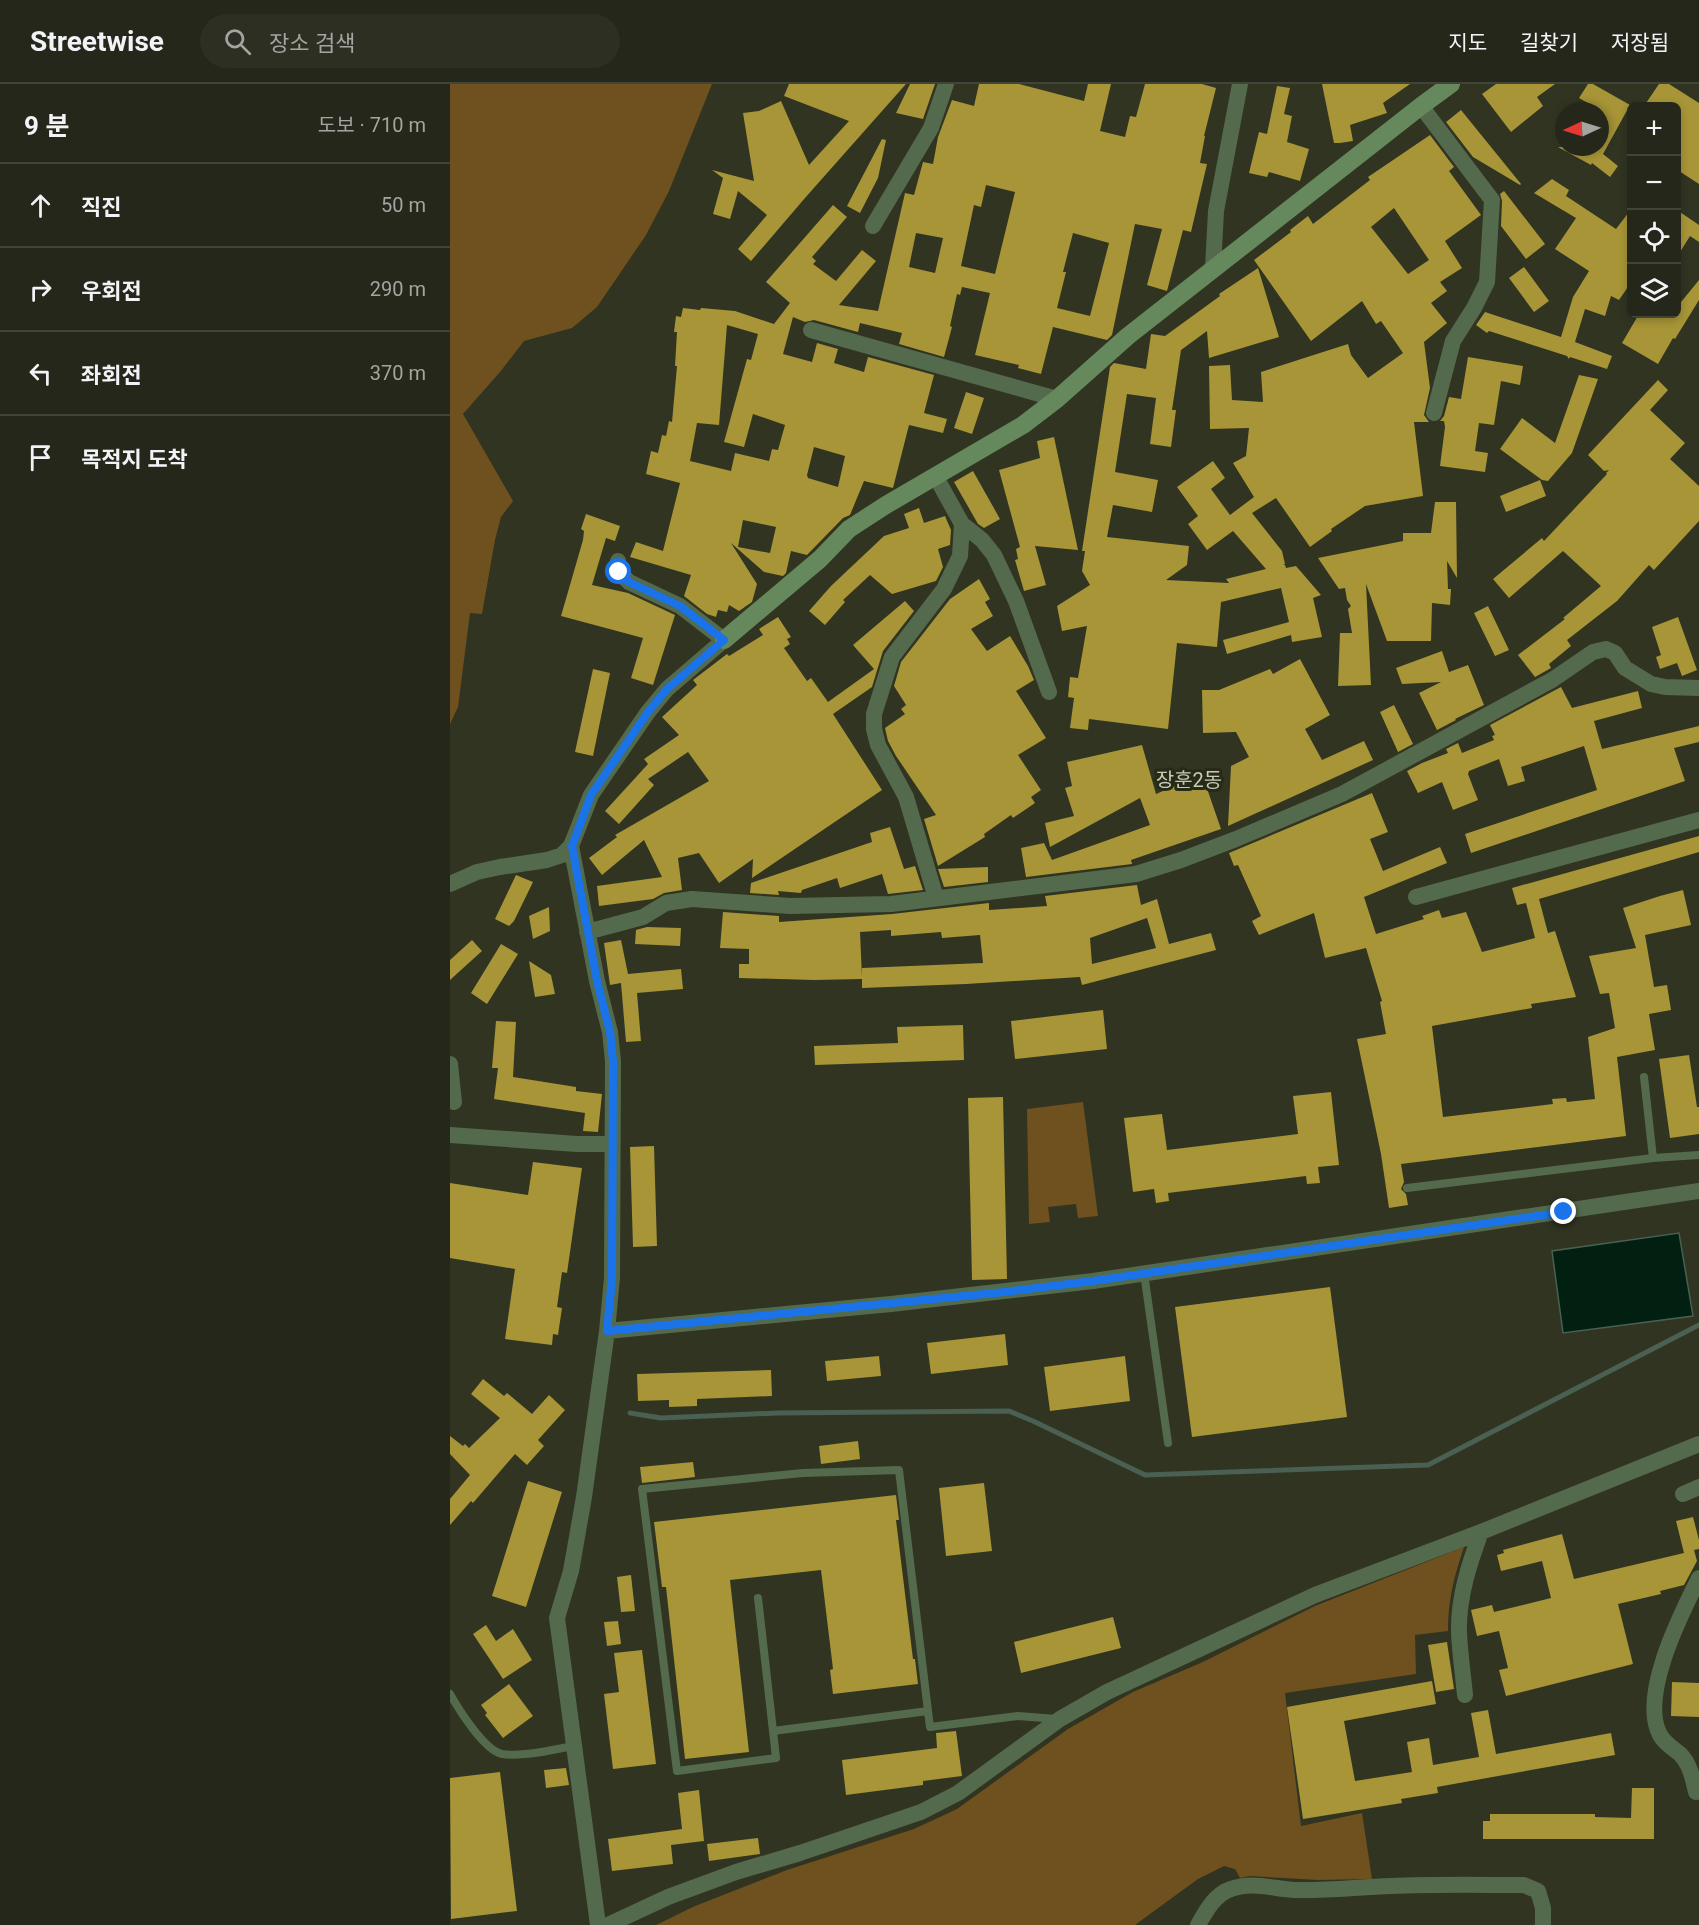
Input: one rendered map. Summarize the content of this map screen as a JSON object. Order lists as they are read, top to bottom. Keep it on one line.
{"districts":["장훈2동"],"north":"left","page":{"header":"Streetwise","search":"장소 검색","nav":["지도","길찾기","저장됨"],"heading":["9 분","도보 · 710 m"],"map_buttons":["+","−"],"list":[["직진","50 m"],["우회전","290 m"],["좌회전","370 m"],"목적지 도착"]}}
